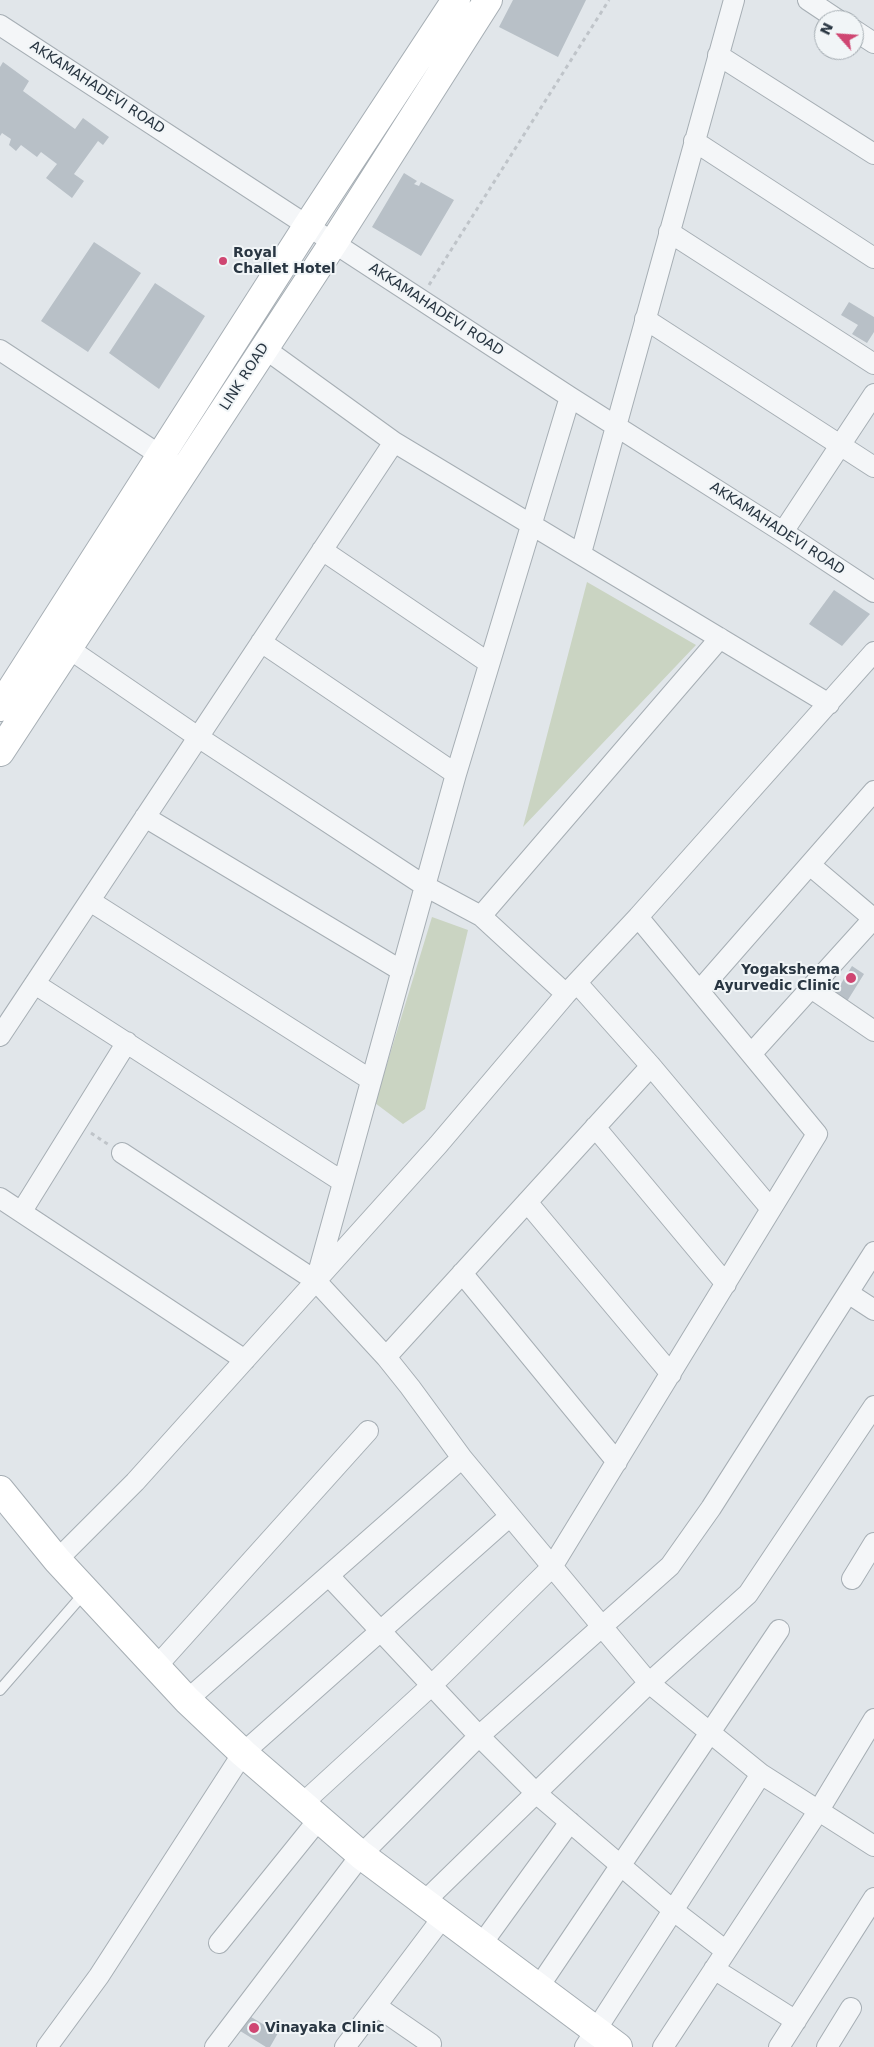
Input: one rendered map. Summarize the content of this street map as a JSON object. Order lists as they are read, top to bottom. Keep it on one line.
{"streets":{"main road":["LINK ROAD"],"street":["AKKAMAHADEVI ROAD"]},"crossings":[["AKKAMAHADEVI ROAD","LINK ROAD"]],"places":["Royal Challet Hotel","Yogakshema Ayurvedic Clinic","Vinayaka Clinic"],"north":"top left"}
